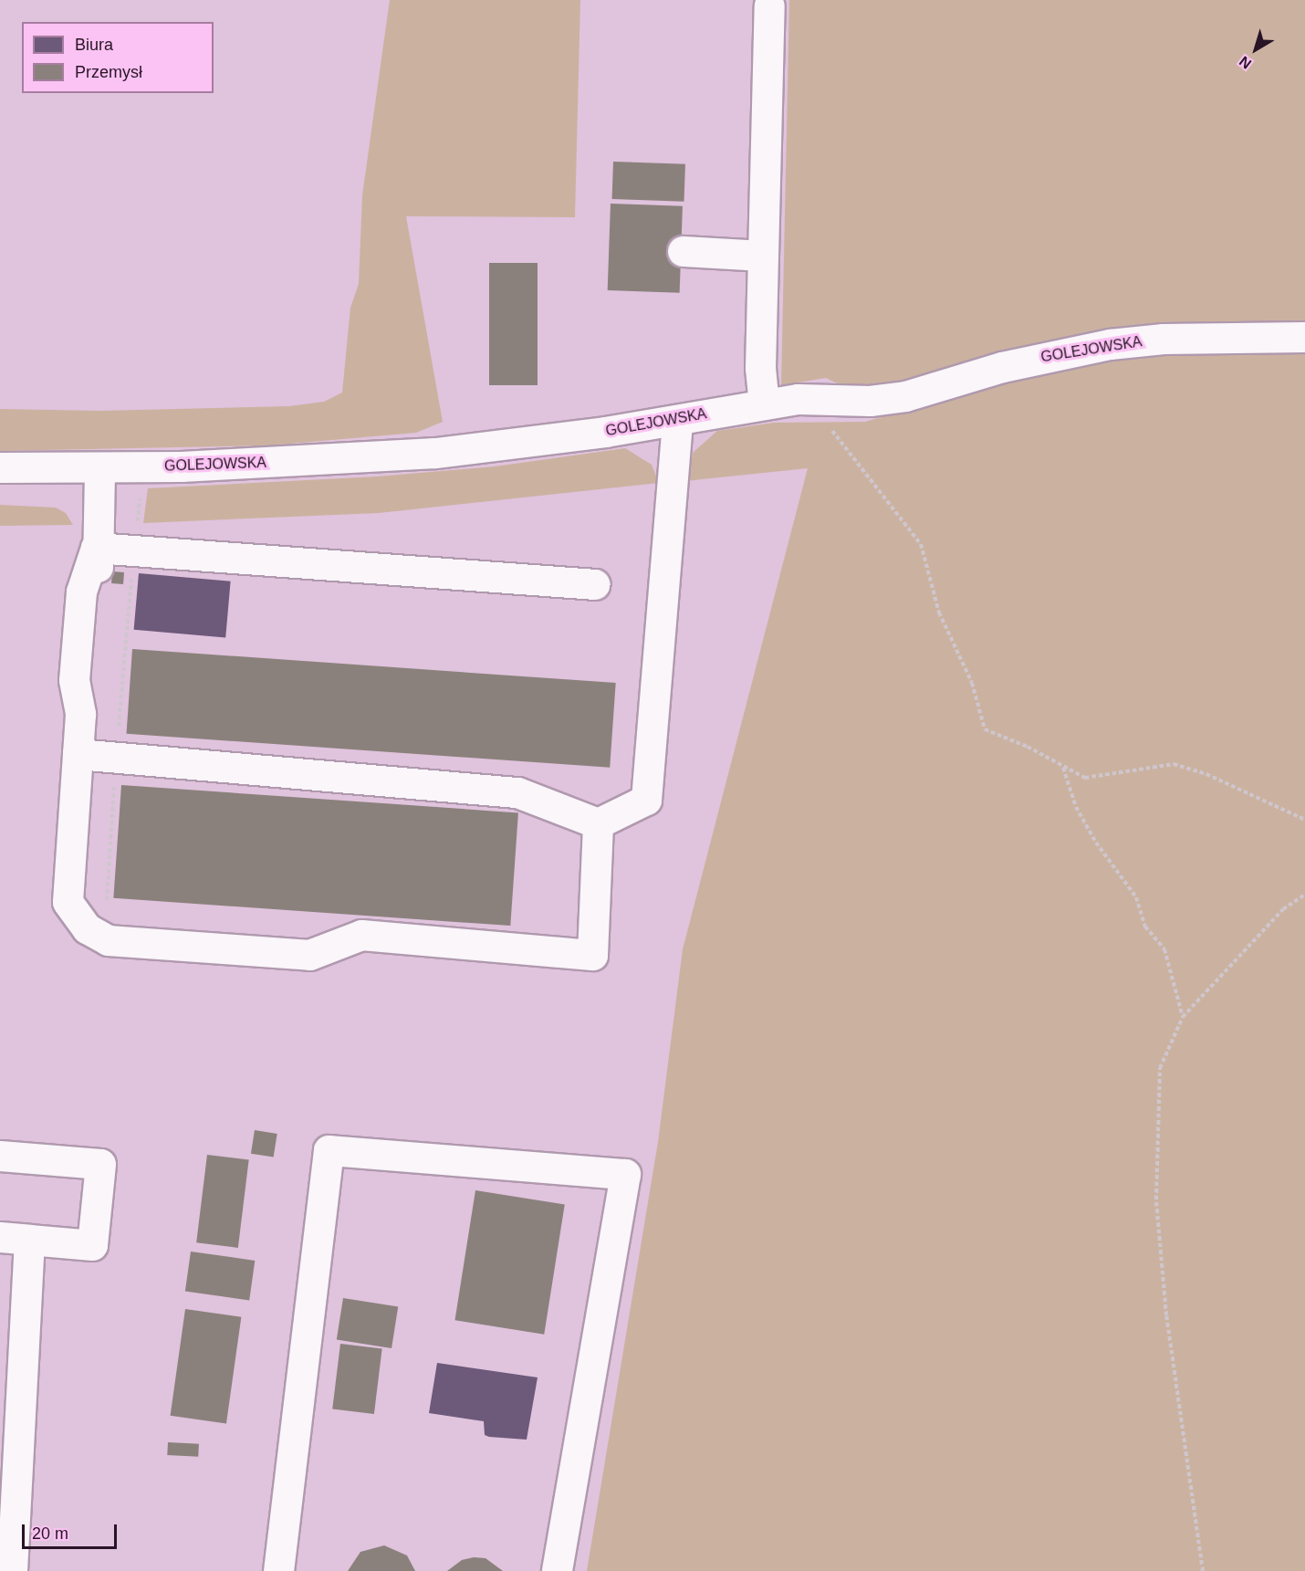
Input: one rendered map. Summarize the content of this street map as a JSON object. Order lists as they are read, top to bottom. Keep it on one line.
{"streets":{"street":["GOLEJOWSKA"]},"legend":["Biura","Przemysł"],"scale_bar":"20 m","north":"bottom left"}
